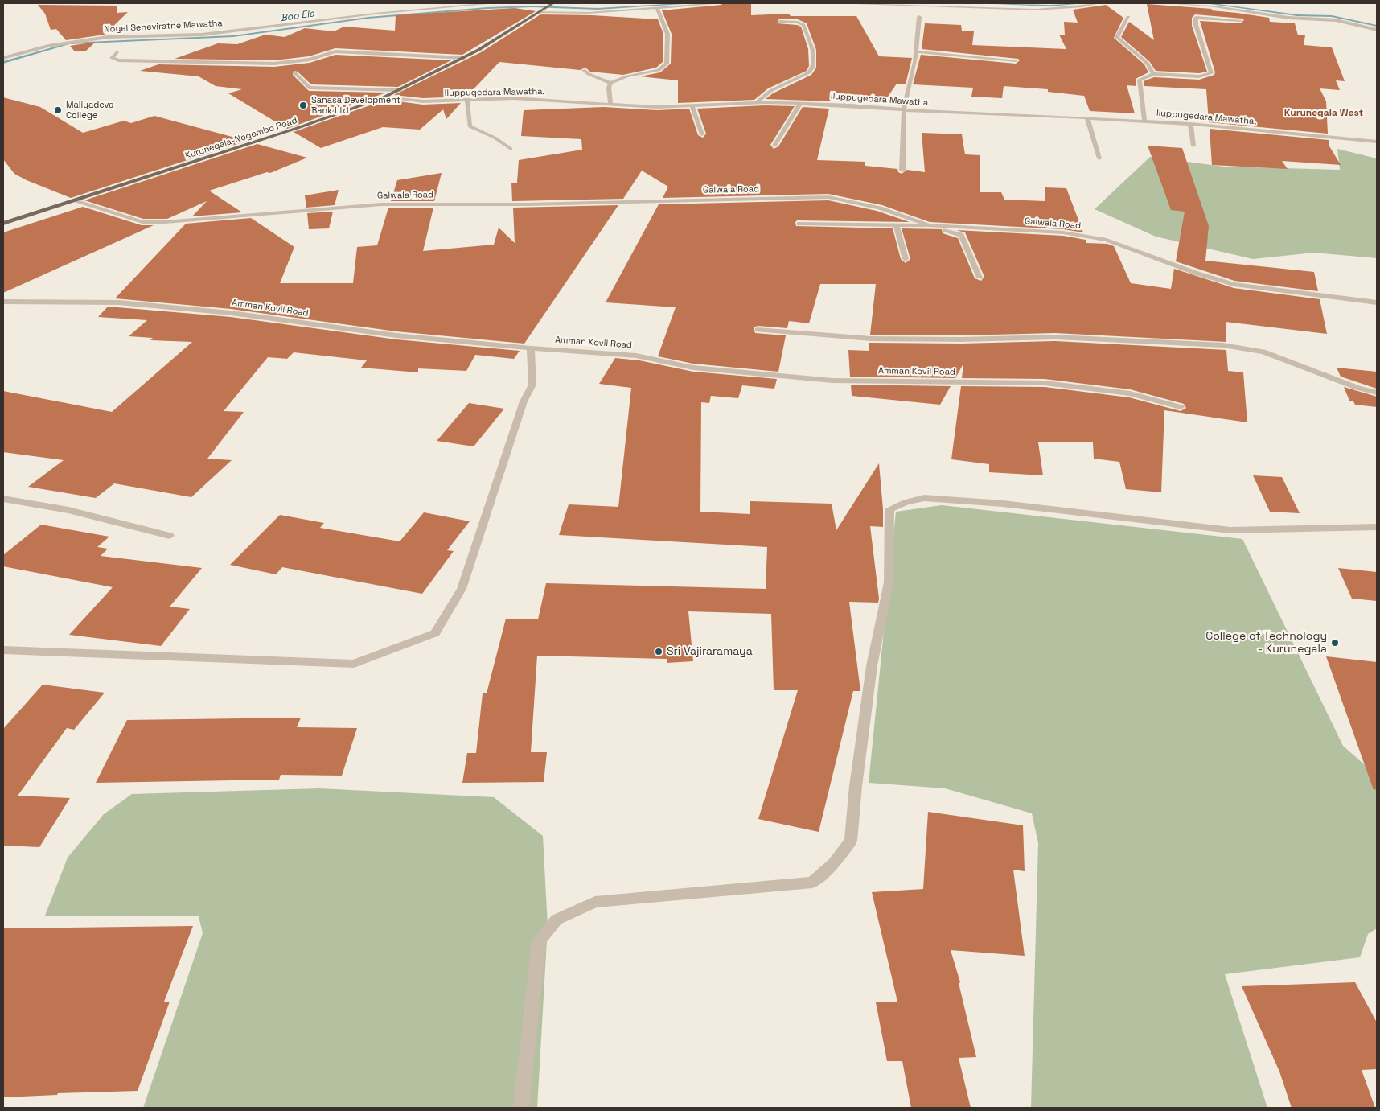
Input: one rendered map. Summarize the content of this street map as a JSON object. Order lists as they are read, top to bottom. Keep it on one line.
{"streets":{"main road":["Kurunegala-Negombo Road"],"street":["Noyel Seneviratne Mawatha","Iluppugedara Mawatha.","Galwala Road","Amman Kovil Road"]},"crossings":[["Iluppugedara Mawatha.","Kurunegala-Negombo Road"],["Kurunegala-Negombo Road","Galwala Road"]],"districts":["Kurunegala West"],"water":["Boo Ela"],"places":["Sanasa Development Bank Ltd","Maliyadeva College","College of Technology - Kurunegala","Sri Vajiraramaya"]}
